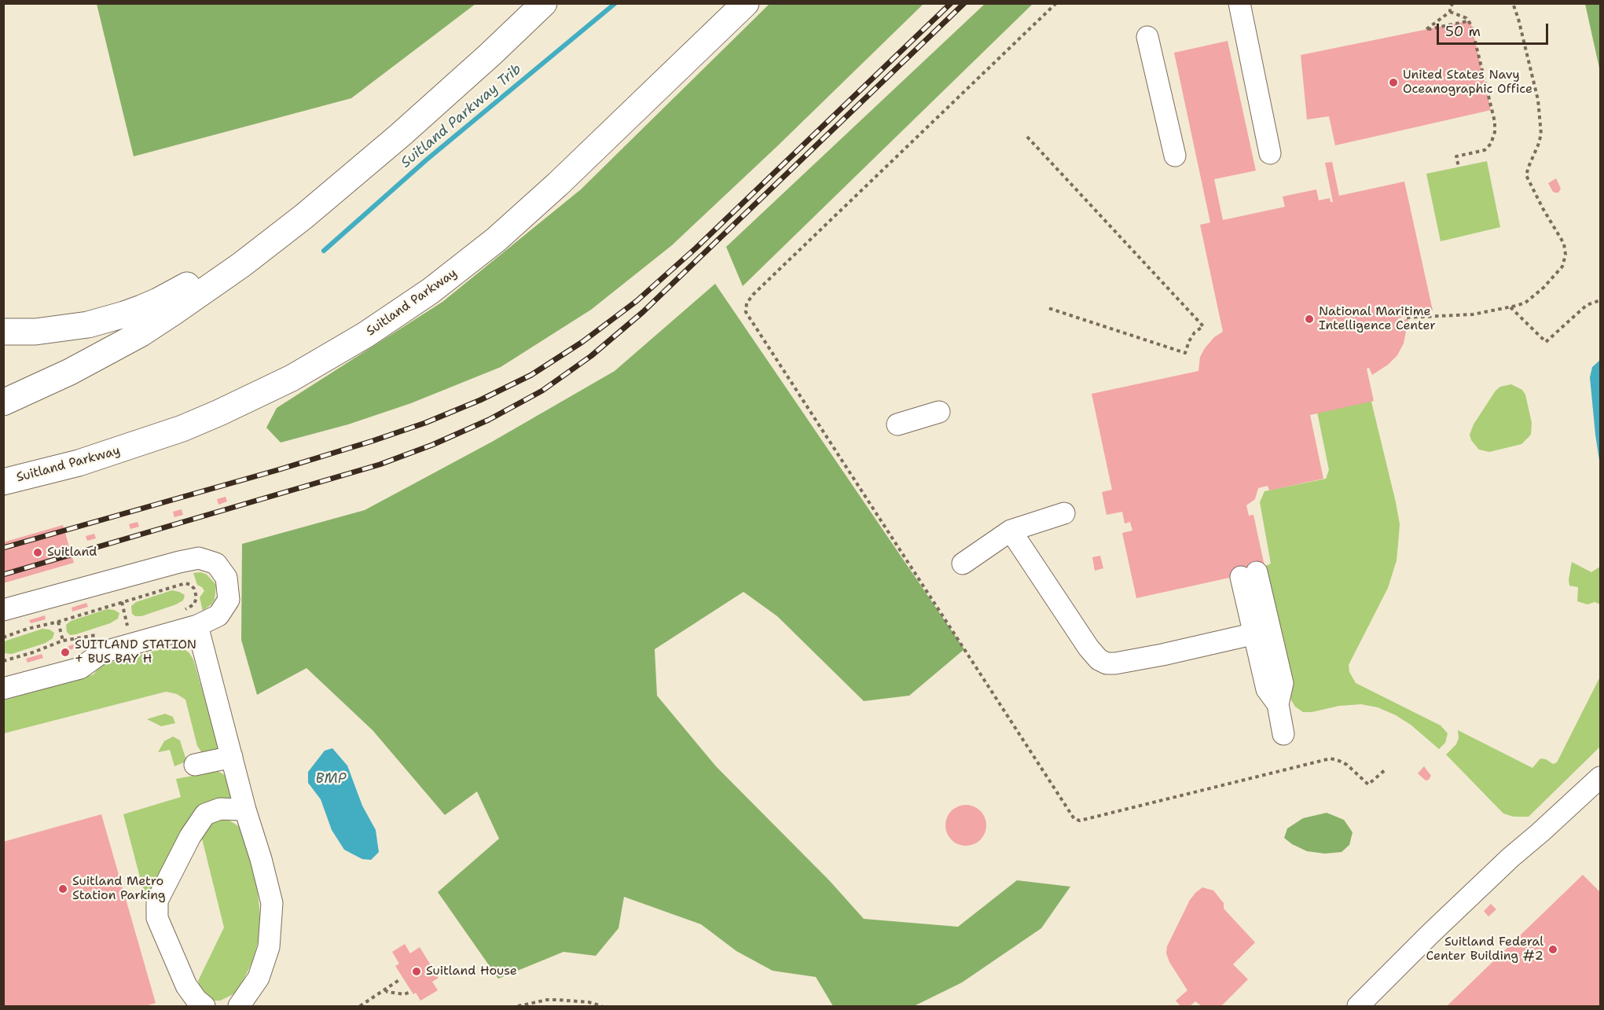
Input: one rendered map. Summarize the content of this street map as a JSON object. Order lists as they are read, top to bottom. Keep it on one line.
{"streets":{"highway":["Suitland Parkway"]},"water":["Suitland Parkway Trib","BMP"],"places":["United States Navy Oceanographic Office","National Maritime Intelligence Center","Suitland","SUITLAND STATION + BUS BAY H","Suitland Metro Station Parking","Suitland Federal Center Building #2","Suitland House"],"scale_bar":"50 m"}
